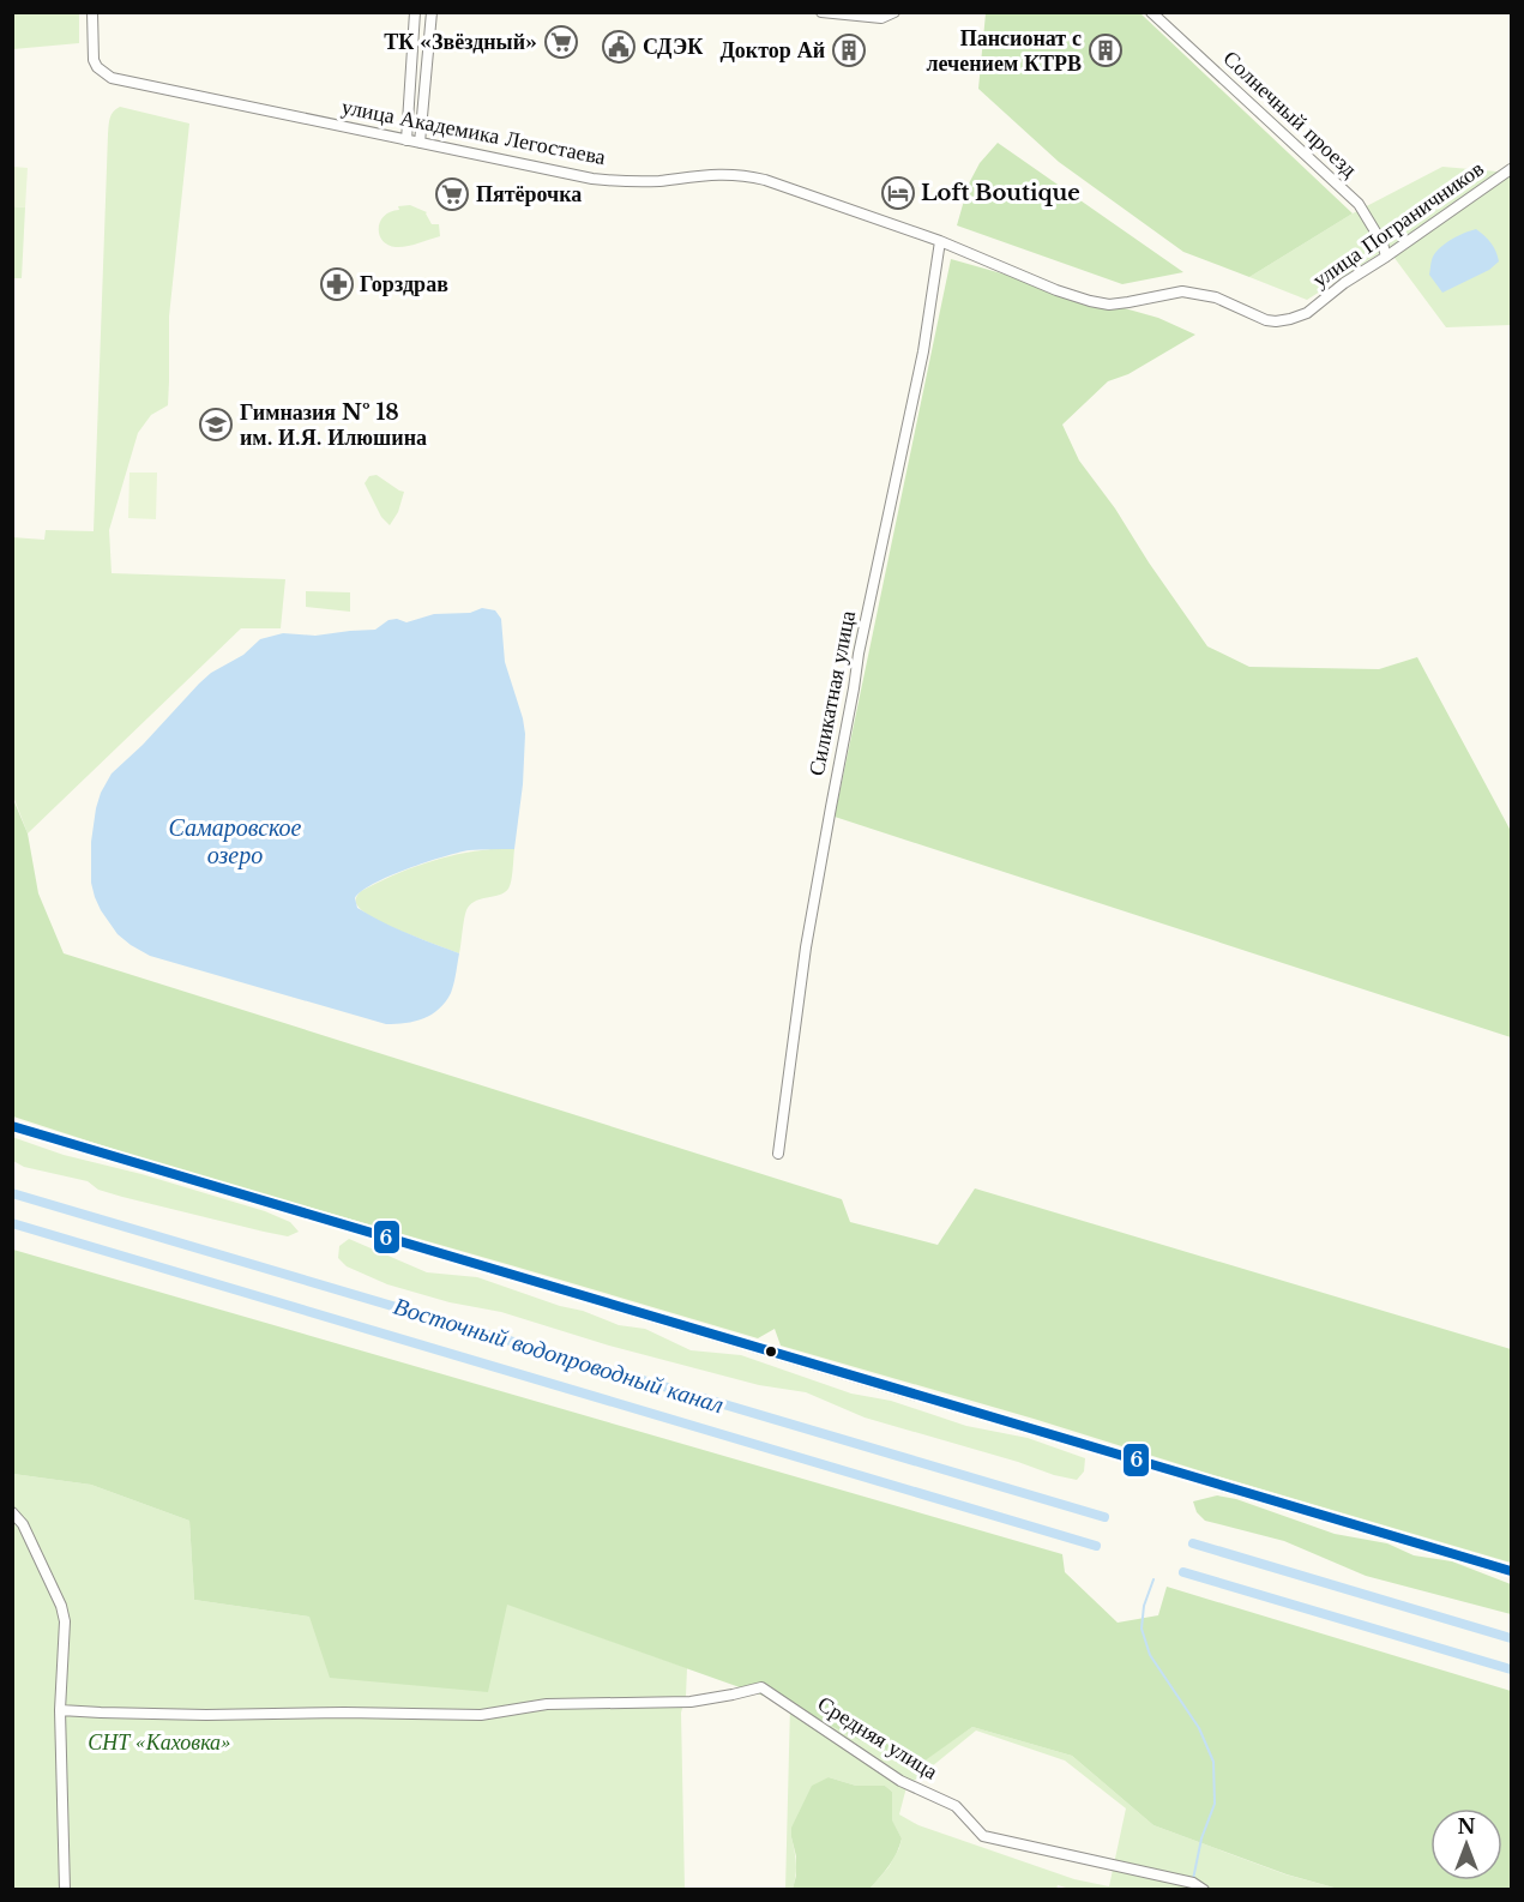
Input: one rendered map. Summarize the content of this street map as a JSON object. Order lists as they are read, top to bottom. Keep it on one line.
{"streets":{"street":["Солнечный проезд","улица Академика Легостаева","улица Пограничников","Силикатная улица","Средняя улица"]},"crossings":[["Солнечный проезд","улица Пограничников"],["улица Академика Легостаева","улица Пограничников"],["улица Академика Легостаева","Силикатная улица"]],"water":["Самаровское озеро","Восточный водопроводный канал"],"parks":["СНТ «Каховка»"],"places":{"supermarket":["ТК «Звёздный»","Пятёрочка"],"public building":["СДЭК"],"building":["Доктор Ай","Пансионат с лечением КТРВ"],"hotel":["Loft Boutique"],"pharmacy":["Горздрав"],"school or university":["Гимназия № 18 им. И.Я. Илюшина"]},"lines":["transit line 6"],"north":"top"}
